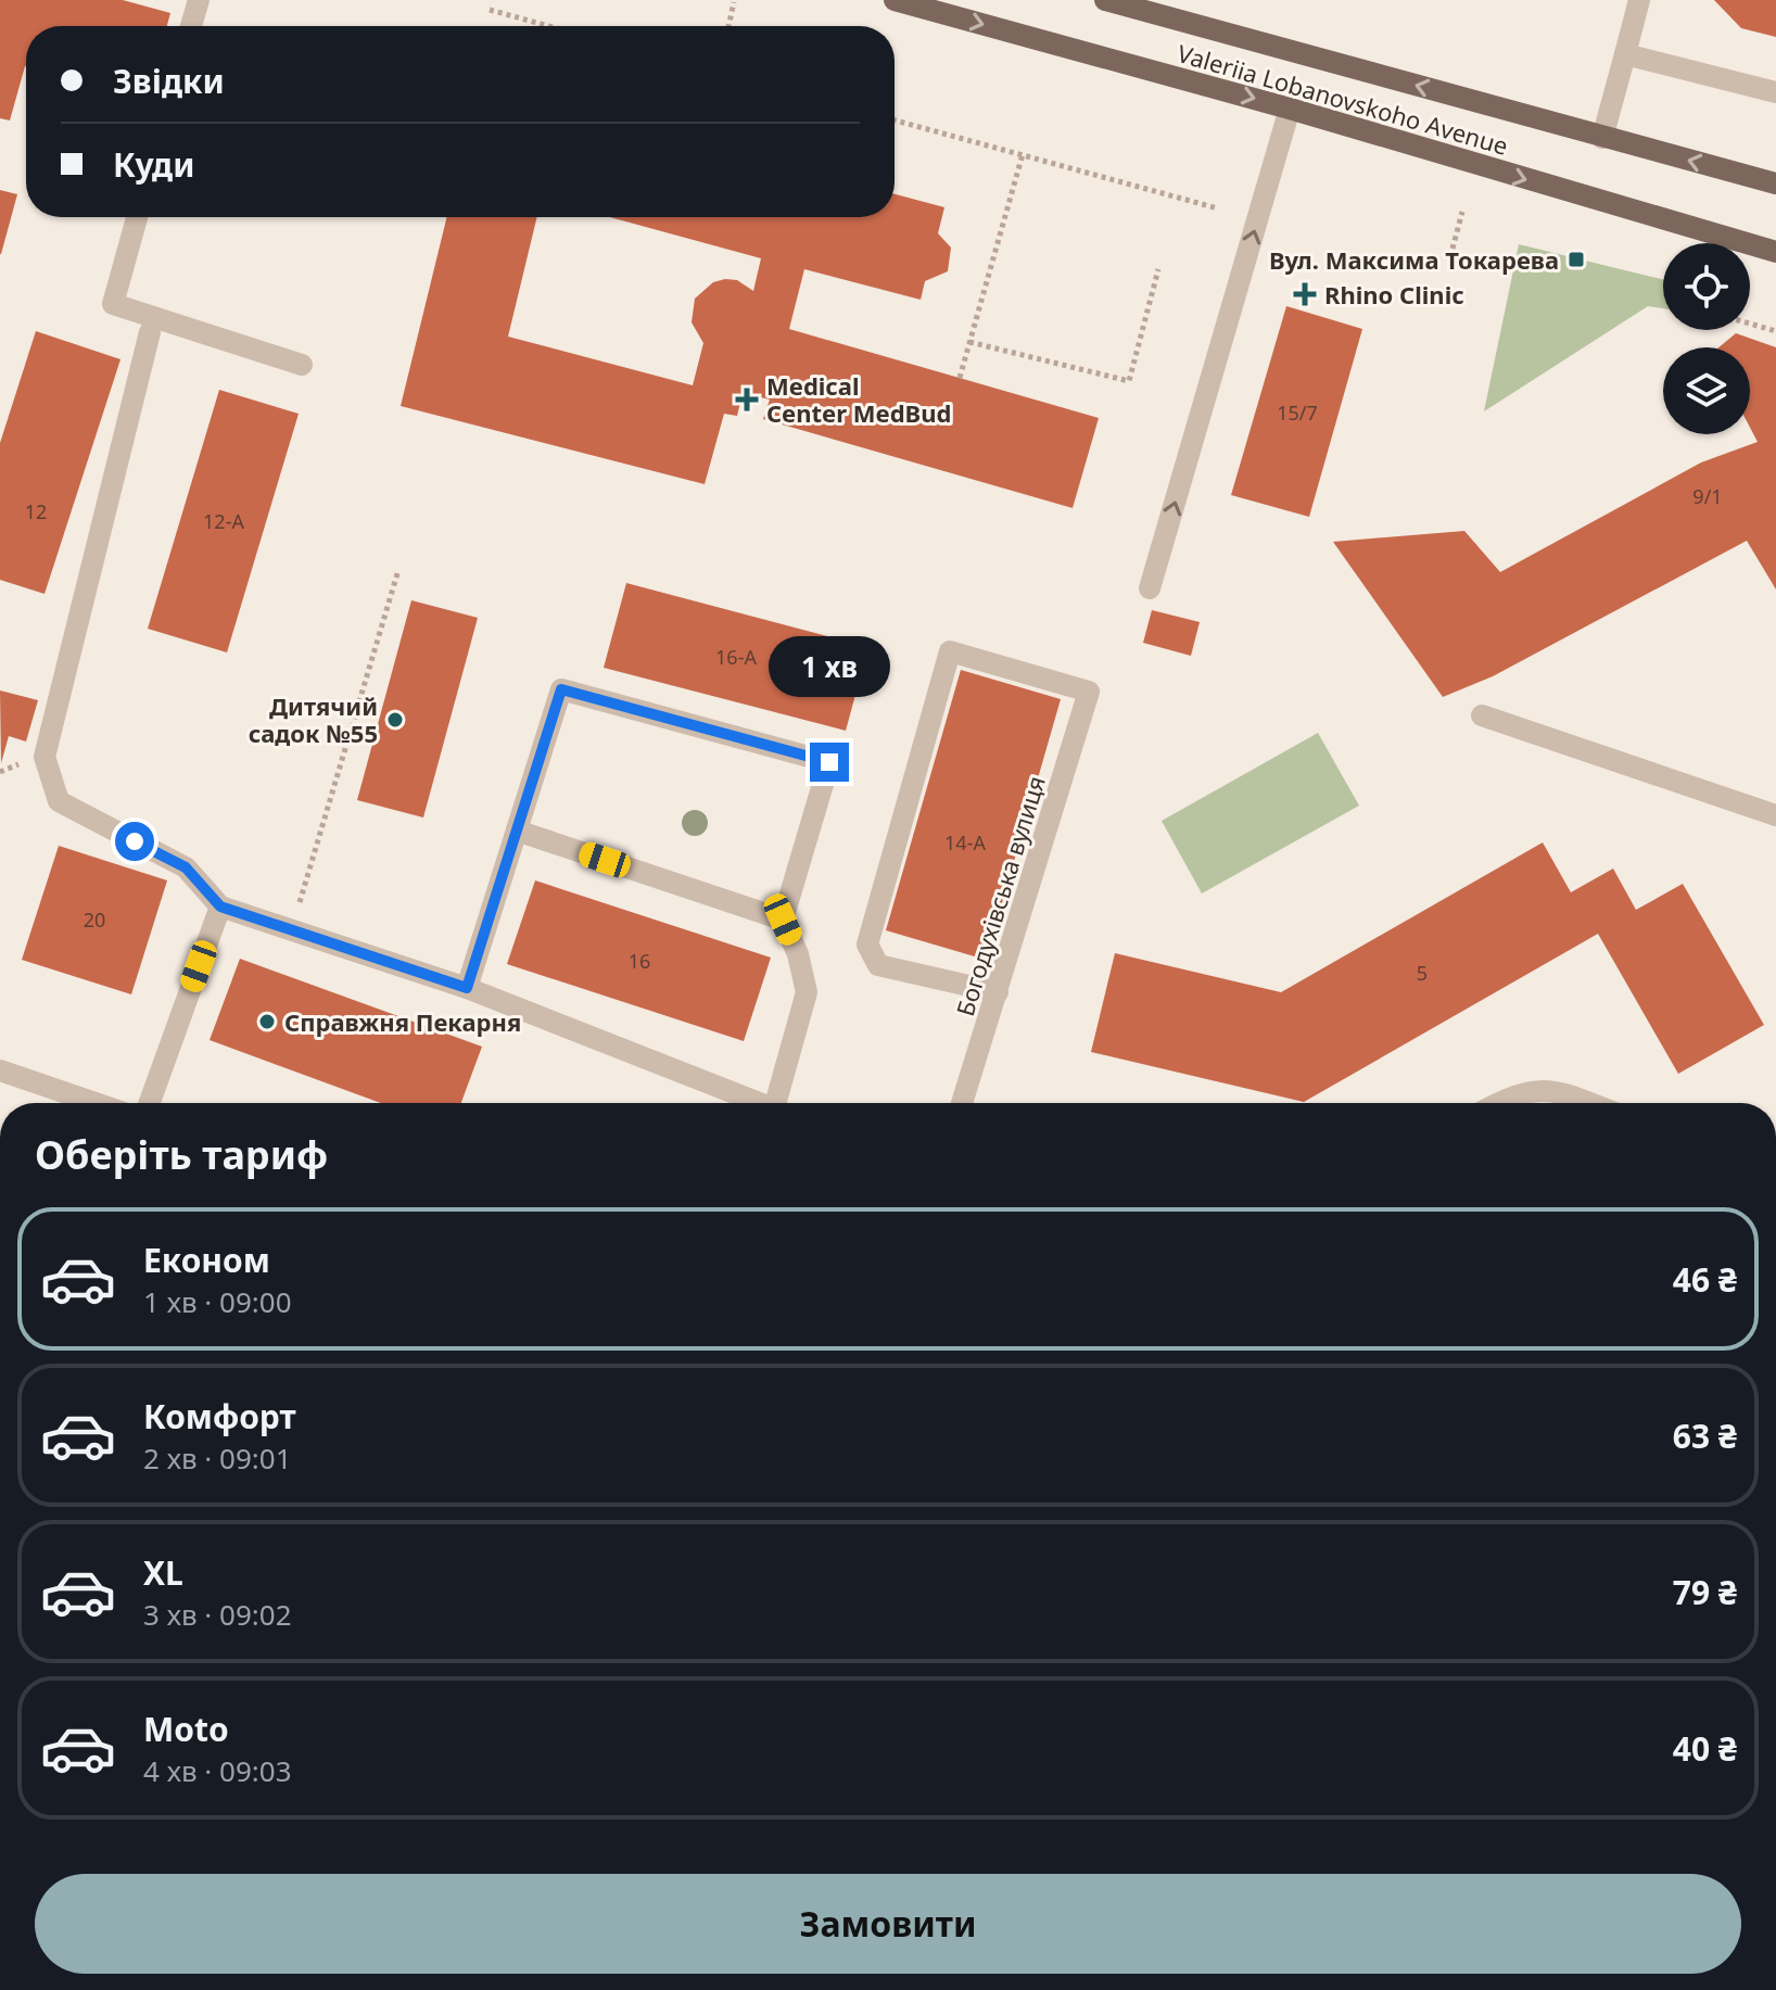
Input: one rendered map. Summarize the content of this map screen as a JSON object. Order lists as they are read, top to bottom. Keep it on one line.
{"streets":{"main road":["Valeriia Lobanovskoho Avenue"],"street":["Богодухівська вулиця"]},"places":{"transit":["Вул. Максима Токарева"],"health":["Rhino Clinic","Medical Center MedBud"],"other":["Дитячий садок №55","Справжня Пекарня"]},"house_numbers":["15/7","9/1","12","12-А","16-А","14-А","20","16","5"],"page":{"banner":["Звідки","Куди"],"bubble":"1 хв","heading":"Оберіть тариф","list":[{"name":"Економ","note":"1 хв · 09:00","value":"46 ₴"},{"name":"Комфорт","note":"2 хв · 09:01","value":"63 ₴"},{"name":"XL","note":"3 хв · 09:02","value":"79 ₴"},{"name":"Moto","note":"4 хв · 09:03","value":"40 ₴"}],"buttons":"Замовити"}}
